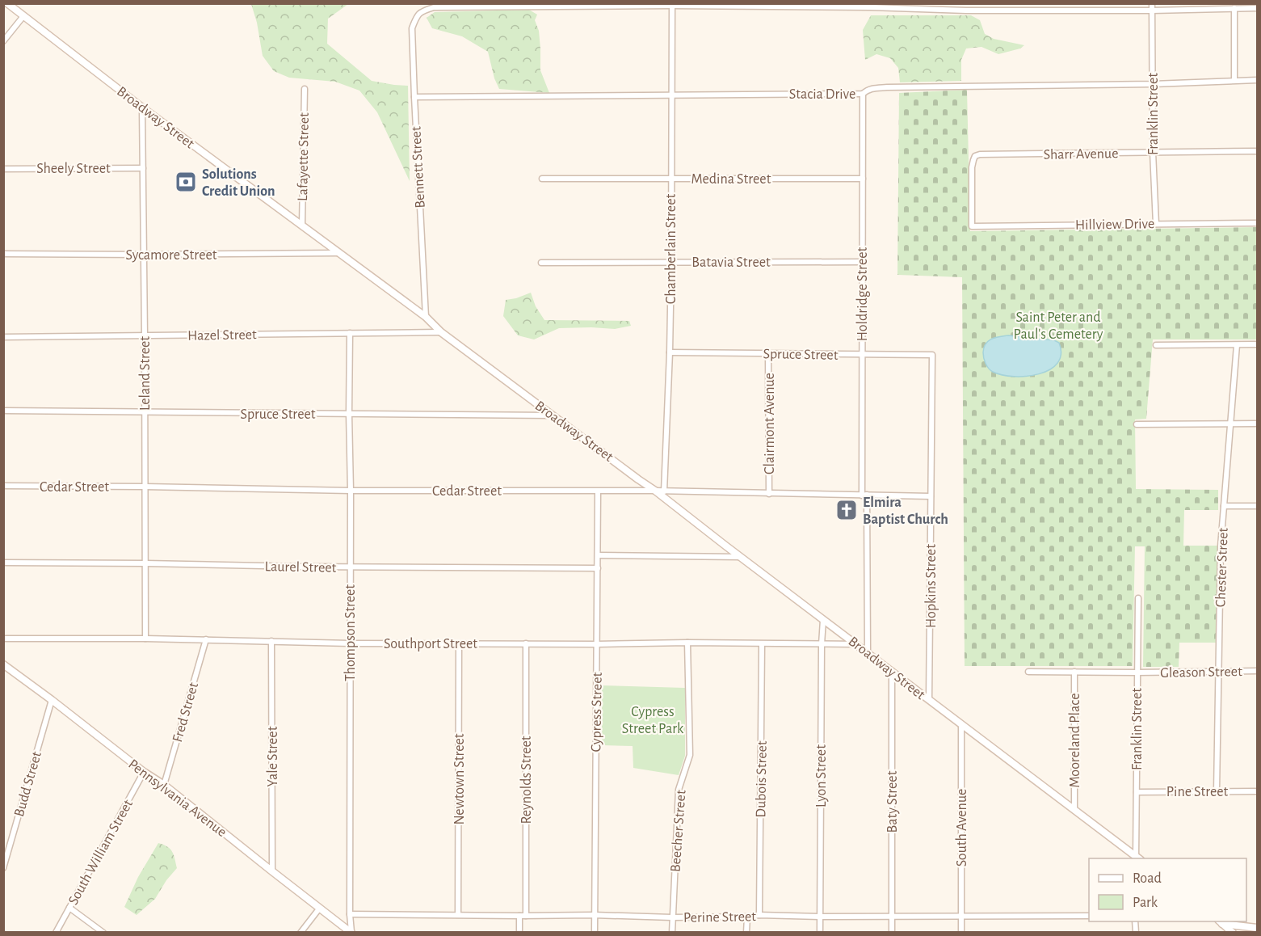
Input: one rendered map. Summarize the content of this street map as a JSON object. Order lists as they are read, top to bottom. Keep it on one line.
{"streets":{"street":["Stacia Drive","Franklin Street","Broadway Street","Sharr Avenue","Lafayette Street","Bennett Street","Sheely Street","Medina Street","Hillview Drive","Chamberlain Street","Sycamore Street","Batavia Street","Holdridge Street","Hazel Street","Spruce Street","Leland Street","Clairmont Avenue","Cedar Street","Laurel Street","Chester Street","Hopkins Street","Thompson Street","Southport Street","Gleason Street","Fred Street","Cypress Street","Mooreland Place","Yale Street","Lyon Street","Newtown Street","Dubois Street","Reynolds Street","Budd Street","Pine Street","Pennsylvania Avenue","Baty Street","South Avenue","Beecher Street","South William Street","Perine Street"]},"crossings":[["Stacia Drive","Franklin Street"],["Stacia Drive","Bennett Street"],["Stacia Drive","Chamberlain Street"],["Stacia Drive","Holdridge Street"],["Franklin Street","Broadway Street"],["Franklin Street","Sharr Avenue"],["Franklin Street","Hillview Drive"],["Franklin Street","Gleason Street"],["Franklin Street","Pine Street"],["Broadway Street","Lafayette Street"],["Broadway Street","Bennett Street"],["Broadway Street","Sycamore Street"],["Broadway Street","Holdridge Street"],["Broadway Street","Hazel Street"],["Broadway Street","Spruce Street"],["Broadway Street","Leland Street"],["Broadway Street","Cedar Street"],["Broadway Street","Hopkins Street"],["Broadway Street","Southport Street"],["Broadway Street","Mooreland Place"],["Broadway Street","Lyon Street"],["Broadway Street","Baty Street"],["Broadway Street","South Avenue"],["Sharr Avenue","Hillview Drive"],["Bennett Street","Chamberlain Street"],["Sheely Street","Leland Street"],["Medina Street","Chamberlain Street"],["Medina Street","Holdridge Street"],["Chamberlain Street","Batavia Street"],["Chamberlain Street","Spruce Street"],["Chamberlain Street","Cedar Street"],["Sycamore Street","Leland Street"],["Batavia Street","Holdridge Street"],["Holdridge Street","Spruce Street"],["Holdridge Street","Cedar Street"],["Hazel Street","Leland Street"],["Hazel Street","Thompson Street"],["Spruce Street","Leland Street"],["Spruce Street","Clairmont Avenue"],["Spruce Street","Hopkins Street"],["Spruce Street","Thompson Street"],["Leland Street","Cedar Street"],["Leland Street","Laurel Street"],["Leland Street","Southport Street"],["Clairmont Avenue","Cedar Street"],["Cedar Street","Hopkins Street"],["Cedar Street","Thompson Street"],["Cedar Street","Cypress Street"],["Laurel Street","Thompson Street"],["Laurel Street","Cypress Street"],["Chester Street","Gleason Street"],["Chester Street","Pine Street"],["Thompson Street","Southport Street"],["Thompson Street","Pennsylvania Avenue"],["Thompson Street","Perine Street"],["Southport Street","Fred Street"],["Southport Street","Cypress Street"],["Southport Street","Yale Street"],["Southport Street","Lyon Street"],["Southport Street","Newtown Street"],["Southport Street","Dubois Street"],["Southport Street","Reynolds Street"],["Southport Street","Beecher Street"],["Gleason Street","Mooreland Place"],["Fred Street","Pennsylvania Avenue"],["Cypress Street","Perine Street"],["Yale Street","Pennsylvania Avenue"],["Lyon Street","Perine Street"],["Newtown Street","Perine Street"],["Dubois Street","Perine Street"],["Reynolds Street","Perine Street"],["Budd Street","Pennsylvania Avenue"],["Pennsylvania Avenue","South William Street"],["Baty Street","Perine Street"],["South Avenue","Perine Street"],["Beecher Street","Perine Street"]],"parks":["Saint Peter and Paul's Cemetery","Cypress Street Park"],"places":{"bank":["Solutions Credit Union"],"church":["Elmira Baptist Church"]},"legend":["Road","Park"]}
